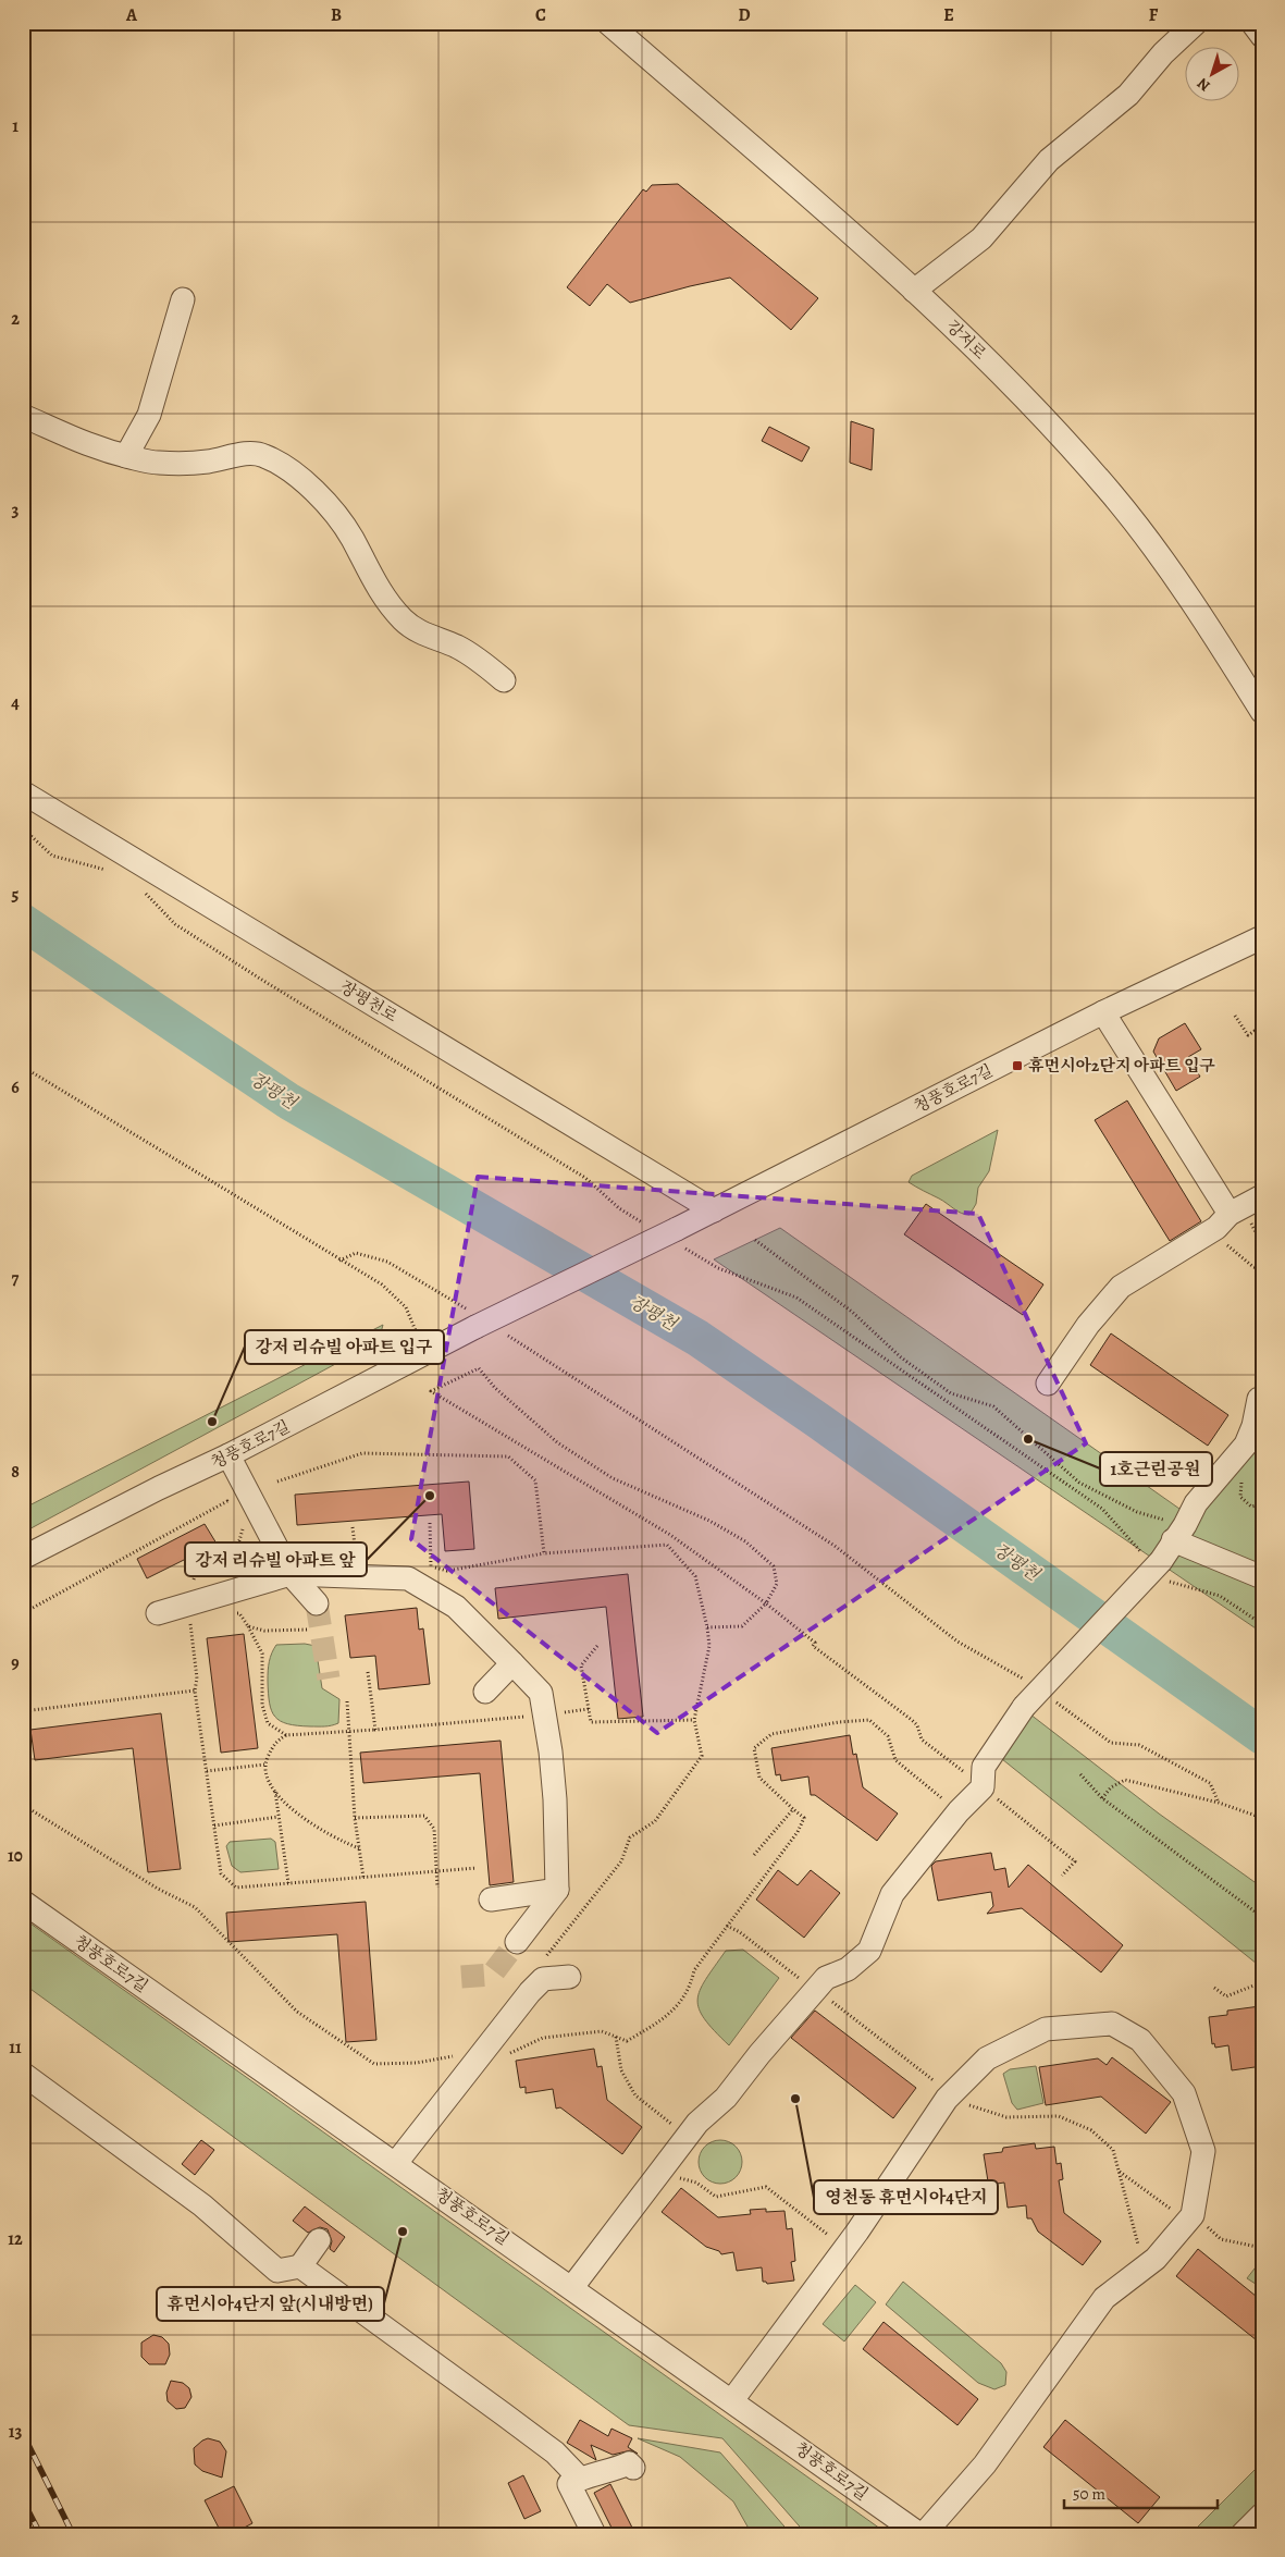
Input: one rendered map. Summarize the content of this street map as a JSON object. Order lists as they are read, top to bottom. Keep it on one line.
{"streets":{"street":["강저로","장평천로","청풍호로7길"]},"crossings":[["장평천로","청풍호로7길"]],"water":["장평천"],"places":{"transit":["휴먼시아2단지 아파트 입구"],"other":["강저 리슈빌 아파트 입구","1호근린공원","강저 리슈빌 아파트 앞","영천동 휴먼시아4단지","휴먼시아4단지 앞(시내방면)"]},"scale_bar":"50 m","north":"bottom left","grid":{"columns":["A","B","C","D","E","F"],"rows":["1","2","3","4","5","6","7","8","9","10","11","12","13"]}}
